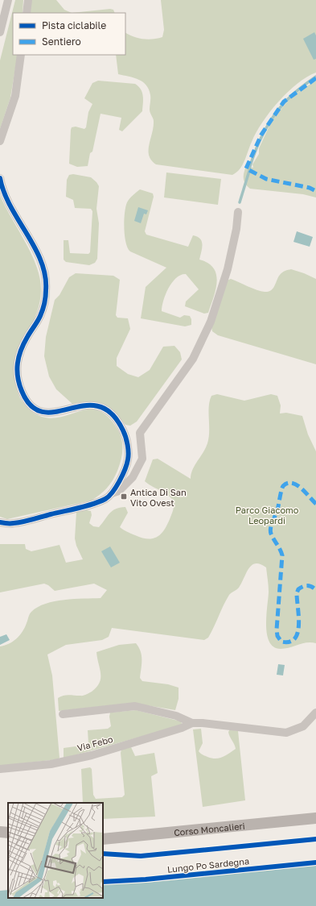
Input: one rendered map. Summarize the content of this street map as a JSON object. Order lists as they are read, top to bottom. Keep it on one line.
{"streets":{"main road":["Corso Moncalieri"],"street":["Via Febo"],"cycle path":["Lungo Po Sardegna"]},"parks":["Parco Giacomo Leopardi"],"places":{"transit":["Antica Di San Vito Ovest"]},"legend":["Pista ciclabile","Sentiero"]}
